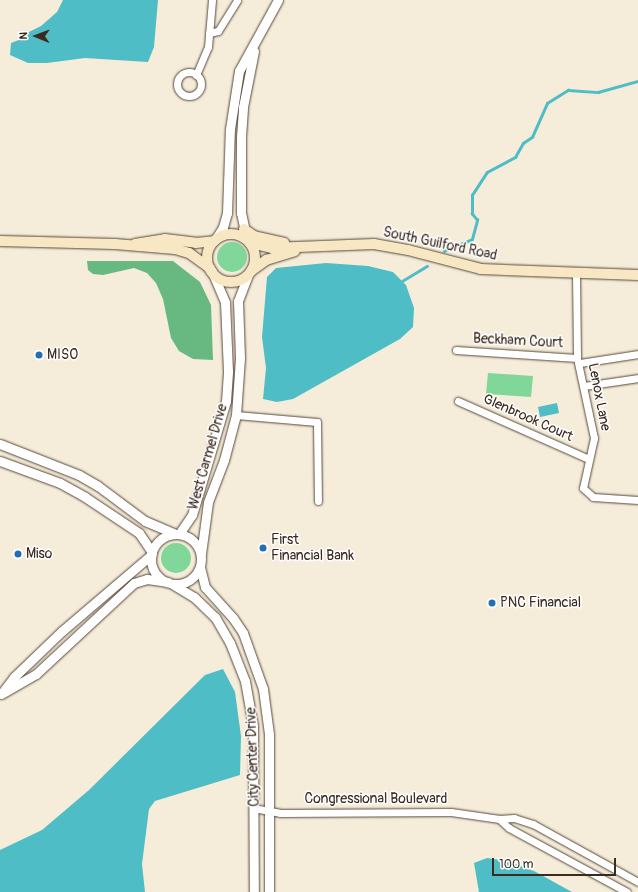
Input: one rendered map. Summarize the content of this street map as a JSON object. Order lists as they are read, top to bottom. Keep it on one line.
{"streets":{"main road":["South Guilford Road"],"street":["Beckham Court","Lenox Lane","Glenbrook Court","West Carmel Drive","City Center Drive","Congressional Boulevard"]},"crossings":[["South Guilford Road","Lenox Lane"],["South Guilford Road","West Carmel Drive"],["Beckham Court","Lenox Lane"],["Lenox Lane","Glenbrook Court"],["West Carmel Drive","City Center Drive"],["City Center Drive","Congressional Boulevard"]],"places":["MISO","First Financial Bank","Miso","PNC Financial"],"scale_bar":"100 m","north":"left"}
